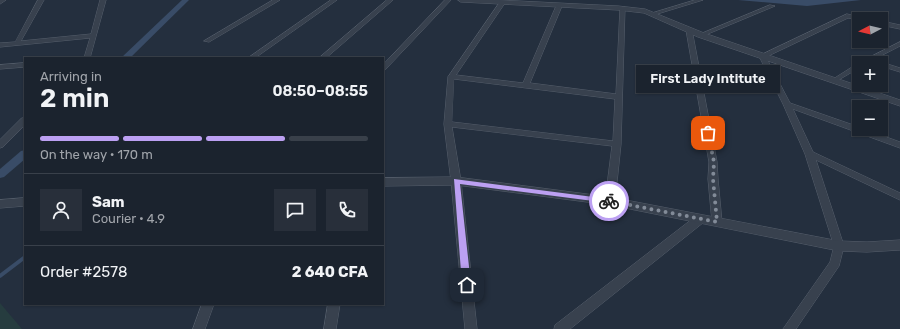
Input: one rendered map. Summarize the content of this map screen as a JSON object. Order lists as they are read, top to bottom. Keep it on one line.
{"places":["First Lady Intitute"],"north":"left","page":{"map_buttons":["+","−"],"heading":["2 min","Arriving in","08:50–08:55"],"panel":["Sam","Courier · 4.9","Order #2578","2 640 CFA"],"bubble":"First Lady Intitute","bar":"On the way · 170 m"}}
